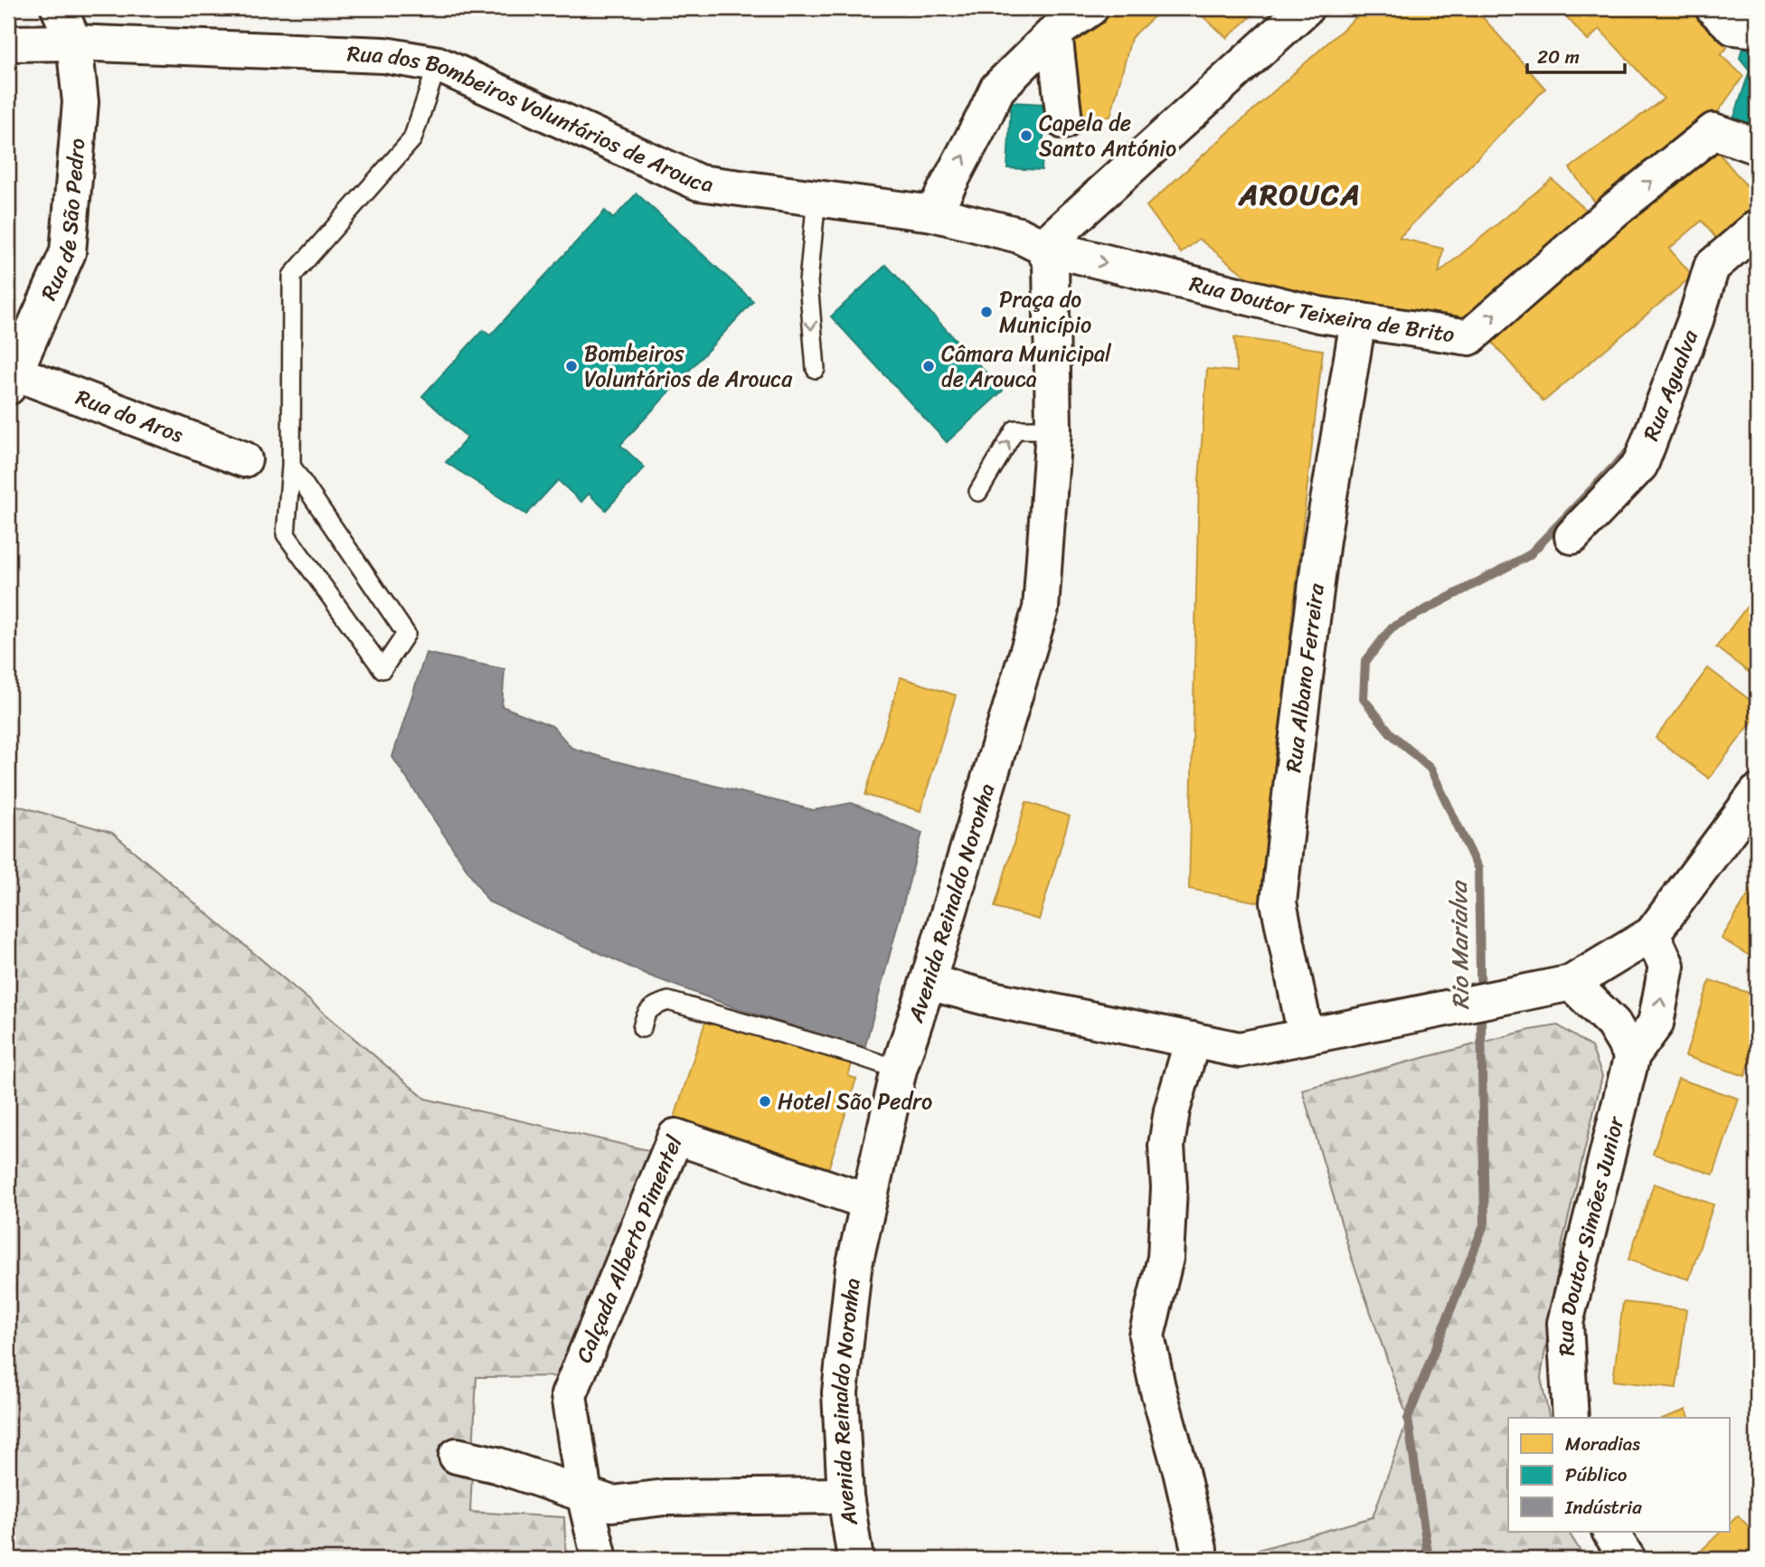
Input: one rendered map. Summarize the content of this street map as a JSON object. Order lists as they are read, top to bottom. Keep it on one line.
{"streets":{"street":["Rua dos Bombeiros Voluntários de Arouca","Rua de São Pedro","Rua Doutor Teixeira de Brito","Rua Agualva","Rua do Aros","Rua Albano Ferreira","Avenida Reinaldo Noronha","Rua Doutor Simões Junior","Calçada Alberto Pimentel"]},"crossings":[["Rua dos Bombeiros Voluntários de Arouca","Rua de São Pedro"],["Rua dos Bombeiros Voluntários de Arouca","Rua Doutor Teixeira de Brito"],["Rua dos Bombeiros Voluntários de Arouca","Avenida Reinaldo Noronha"],["Rua de São Pedro","Rua do Aros"],["Rua Doutor Teixeira de Brito","Rua Albano Ferreira"],["Rua Doutor Teixeira de Brito","Avenida Reinaldo Noronha"],["Avenida Reinaldo Noronha","Calçada Alberto Pimentel"]],"one_way":["Rua Doutor Teixeira de Brito"],"districts":["AROUCA"],"water":["Rio Marialva"],"places":["Capela de Santo António","Praça do Município","Bombeiros Voluntários de Arouca","Câmara Municipal de Arouca","Hotel São Pedro"],"legend":["Moradias","Público","Indústria"],"scale_bar":"20 m"}
